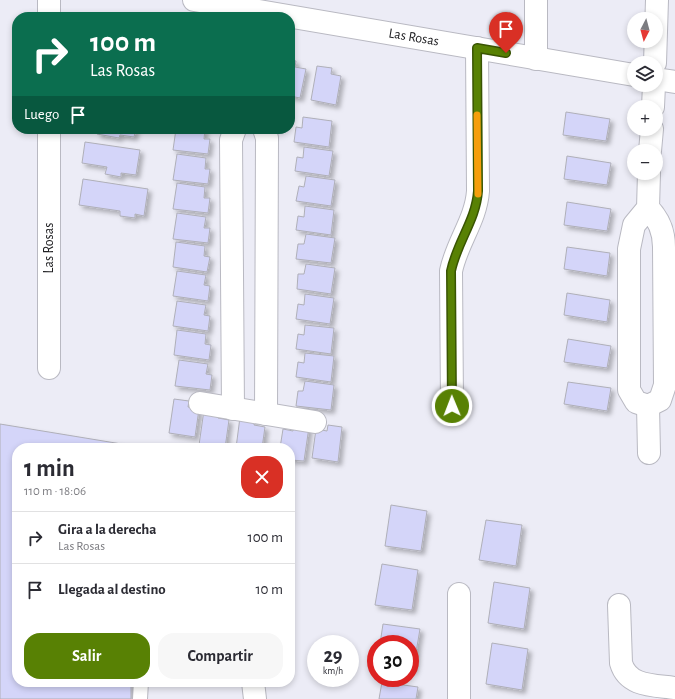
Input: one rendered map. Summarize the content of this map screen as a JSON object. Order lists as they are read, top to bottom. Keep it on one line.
{"streets":{"street":["Las Rosas"]},"north":"bottom","page":{"map_buttons":["+","−"],"turn":["100 m","Las Rosas"],"then":"Luego","heading":["1 min","110 m · 18:06"],"list":[{"name":"Gira a la derecha","note":"Las Rosas","value":"100 m"},{"name":"Llegada al destino","value":"10 m"}],"buttons":["Salir","Compartir"],"speed":"29 km/h","limit":"30"}}
